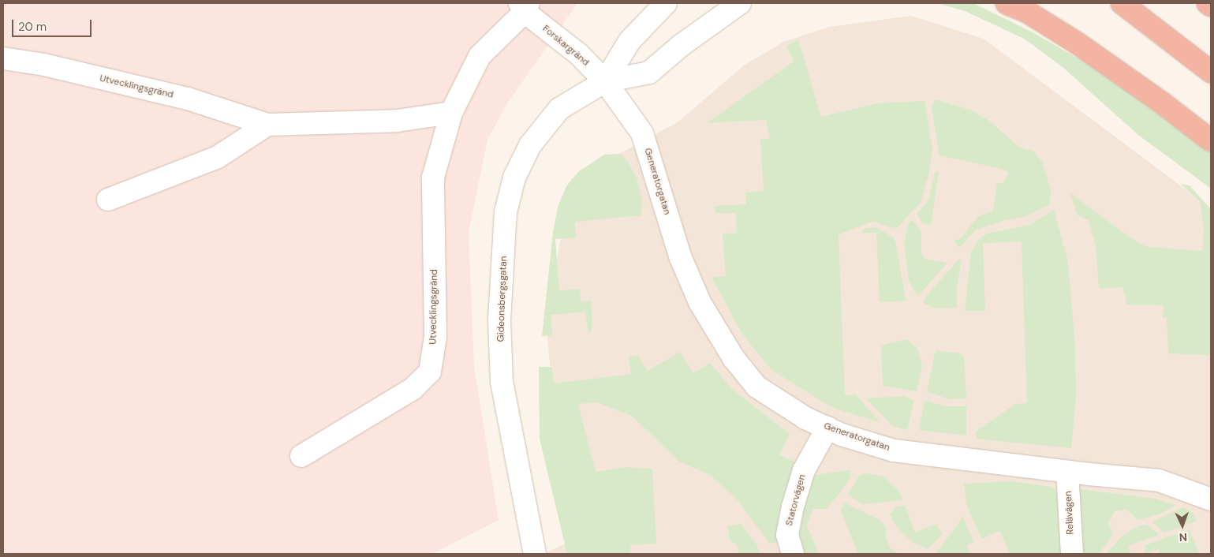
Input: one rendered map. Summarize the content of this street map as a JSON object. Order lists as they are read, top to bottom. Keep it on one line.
{"streets":{"street":["Forskargränd","Utvecklingsgränd","Generatorgatan","Gideonsbergsgatan","Statorvägen","Relävägen"]},"crossings":[["Forskargränd","Utvecklingsgränd"],["Forskargränd","Generatorgatan"],["Forskargränd","Gideonsbergsgatan"],["Generatorgatan","Gideonsbergsgatan"],["Generatorgatan","Statorvägen"],["Generatorgatan","Relävägen"]],"scale_bar":"20 m","north":"bottom"}
